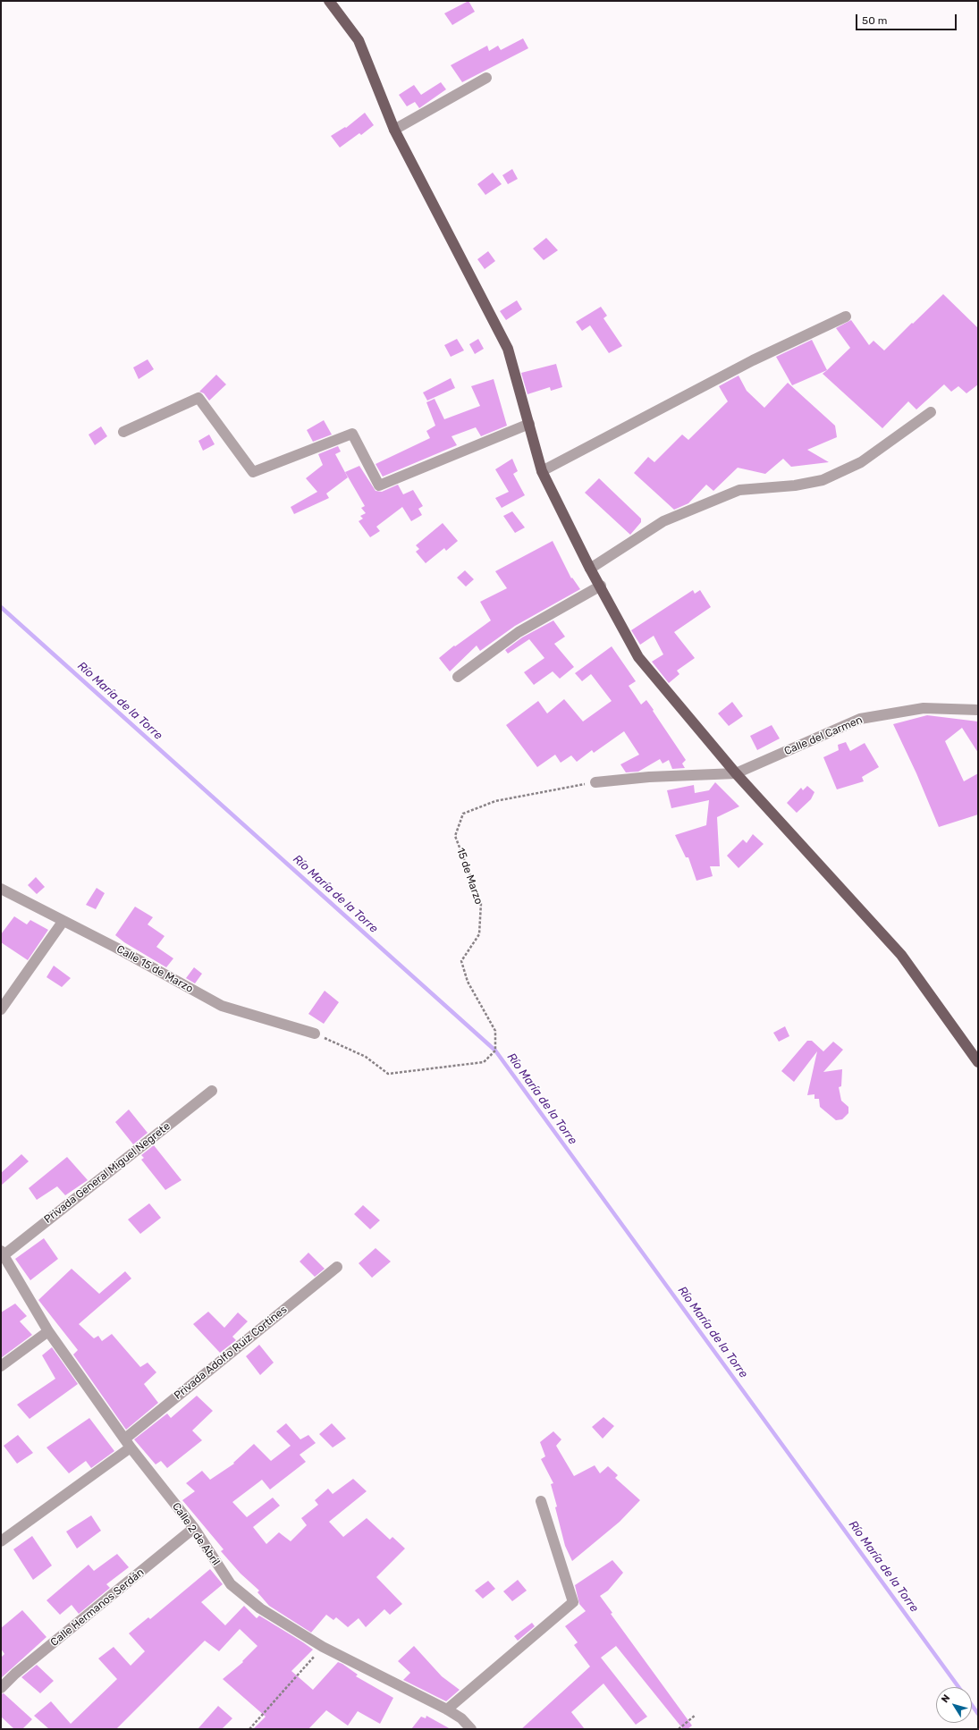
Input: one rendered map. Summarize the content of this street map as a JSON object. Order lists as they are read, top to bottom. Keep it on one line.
{"streets":{"street":["Calle del Carmen","Calle 15 de Marzo","Privada General Miguel Negrete","Privada Adolfo Ruiz Cortines","Calle 2 de Abril","Calle Hermanos Serdán"],"path":["15 de Marzo"]},"crossings":[["15 de Marzo","Calle 15 de Marzo"],["Privada General Miguel Negrete","Calle 2 de Abril"],["Privada Adolfo Ruiz Cortines","Calle 2 de Abril"],["Calle 2 de Abril","Calle Hermanos Serdán"]],"water":["Río María de la Torre"],"scale_bar":"50 m","north":"top left"}
